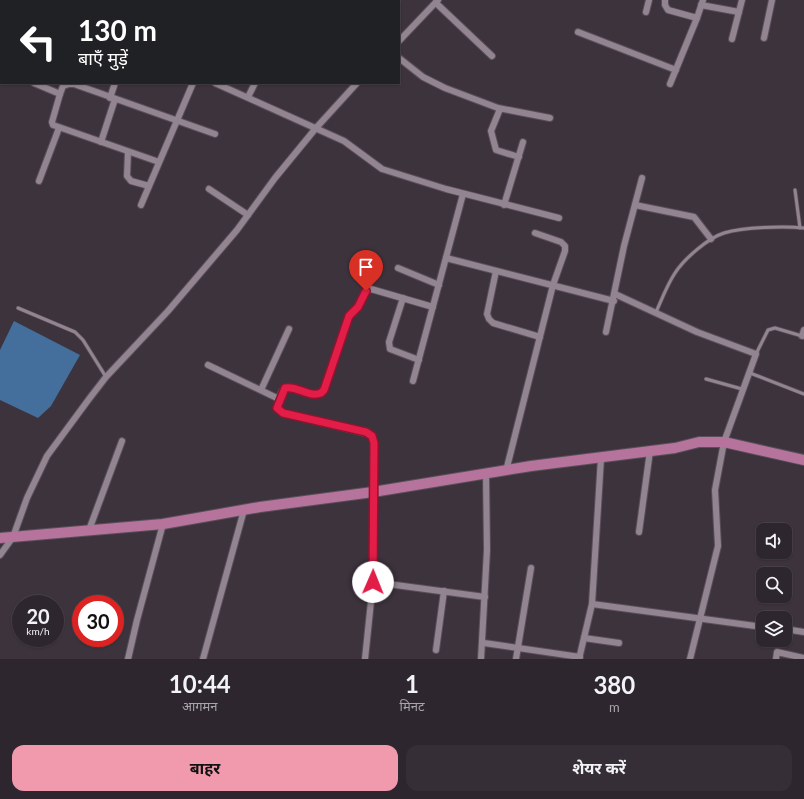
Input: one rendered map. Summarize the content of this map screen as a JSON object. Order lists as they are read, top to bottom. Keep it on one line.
{"page":{"turn":["130 m","बाएँ मुड़ें"],"speed":"20 km/h","limit":"30","eta":["10:44","आगमन","1","मिनट","380","m"],"buttons":["बाहर","शेयर करें"]}}
